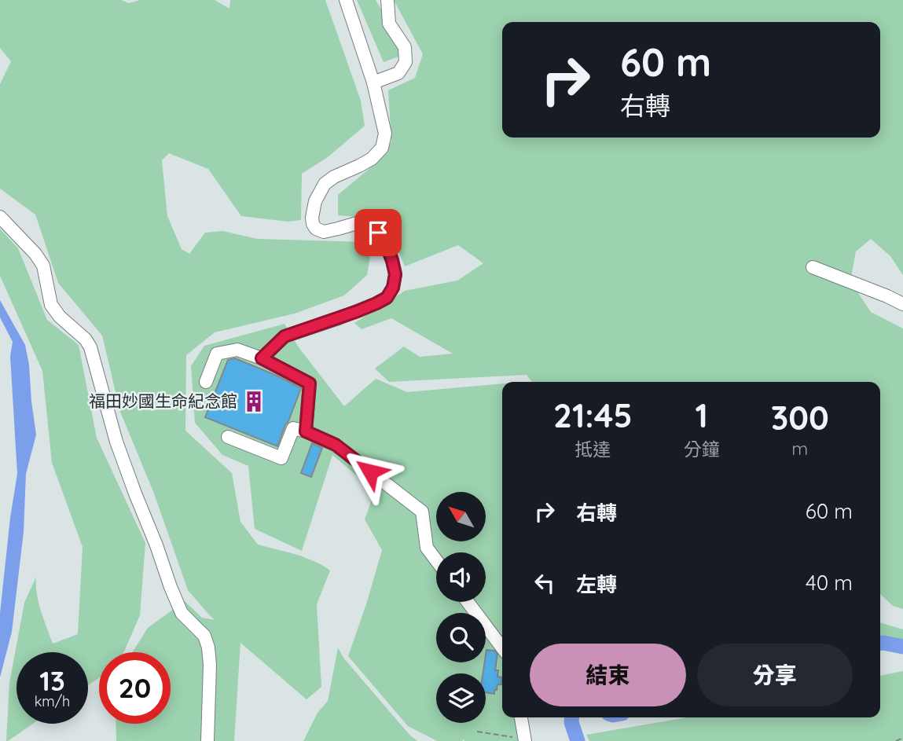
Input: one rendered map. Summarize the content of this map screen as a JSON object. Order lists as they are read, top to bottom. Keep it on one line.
{"places":{"building":["福田妙國生命紀念館"]},"north":"top left","page":{"turn":["60 m","右轉"],"eta":["21:45","抵達","1","分鐘","300","m"],"list":[{"name":"右轉","value":"60 m"},{"name":"左轉","value":"40 m"}],"buttons":["結束","分享"],"speed":"13 km/h","limit":"20"}}
